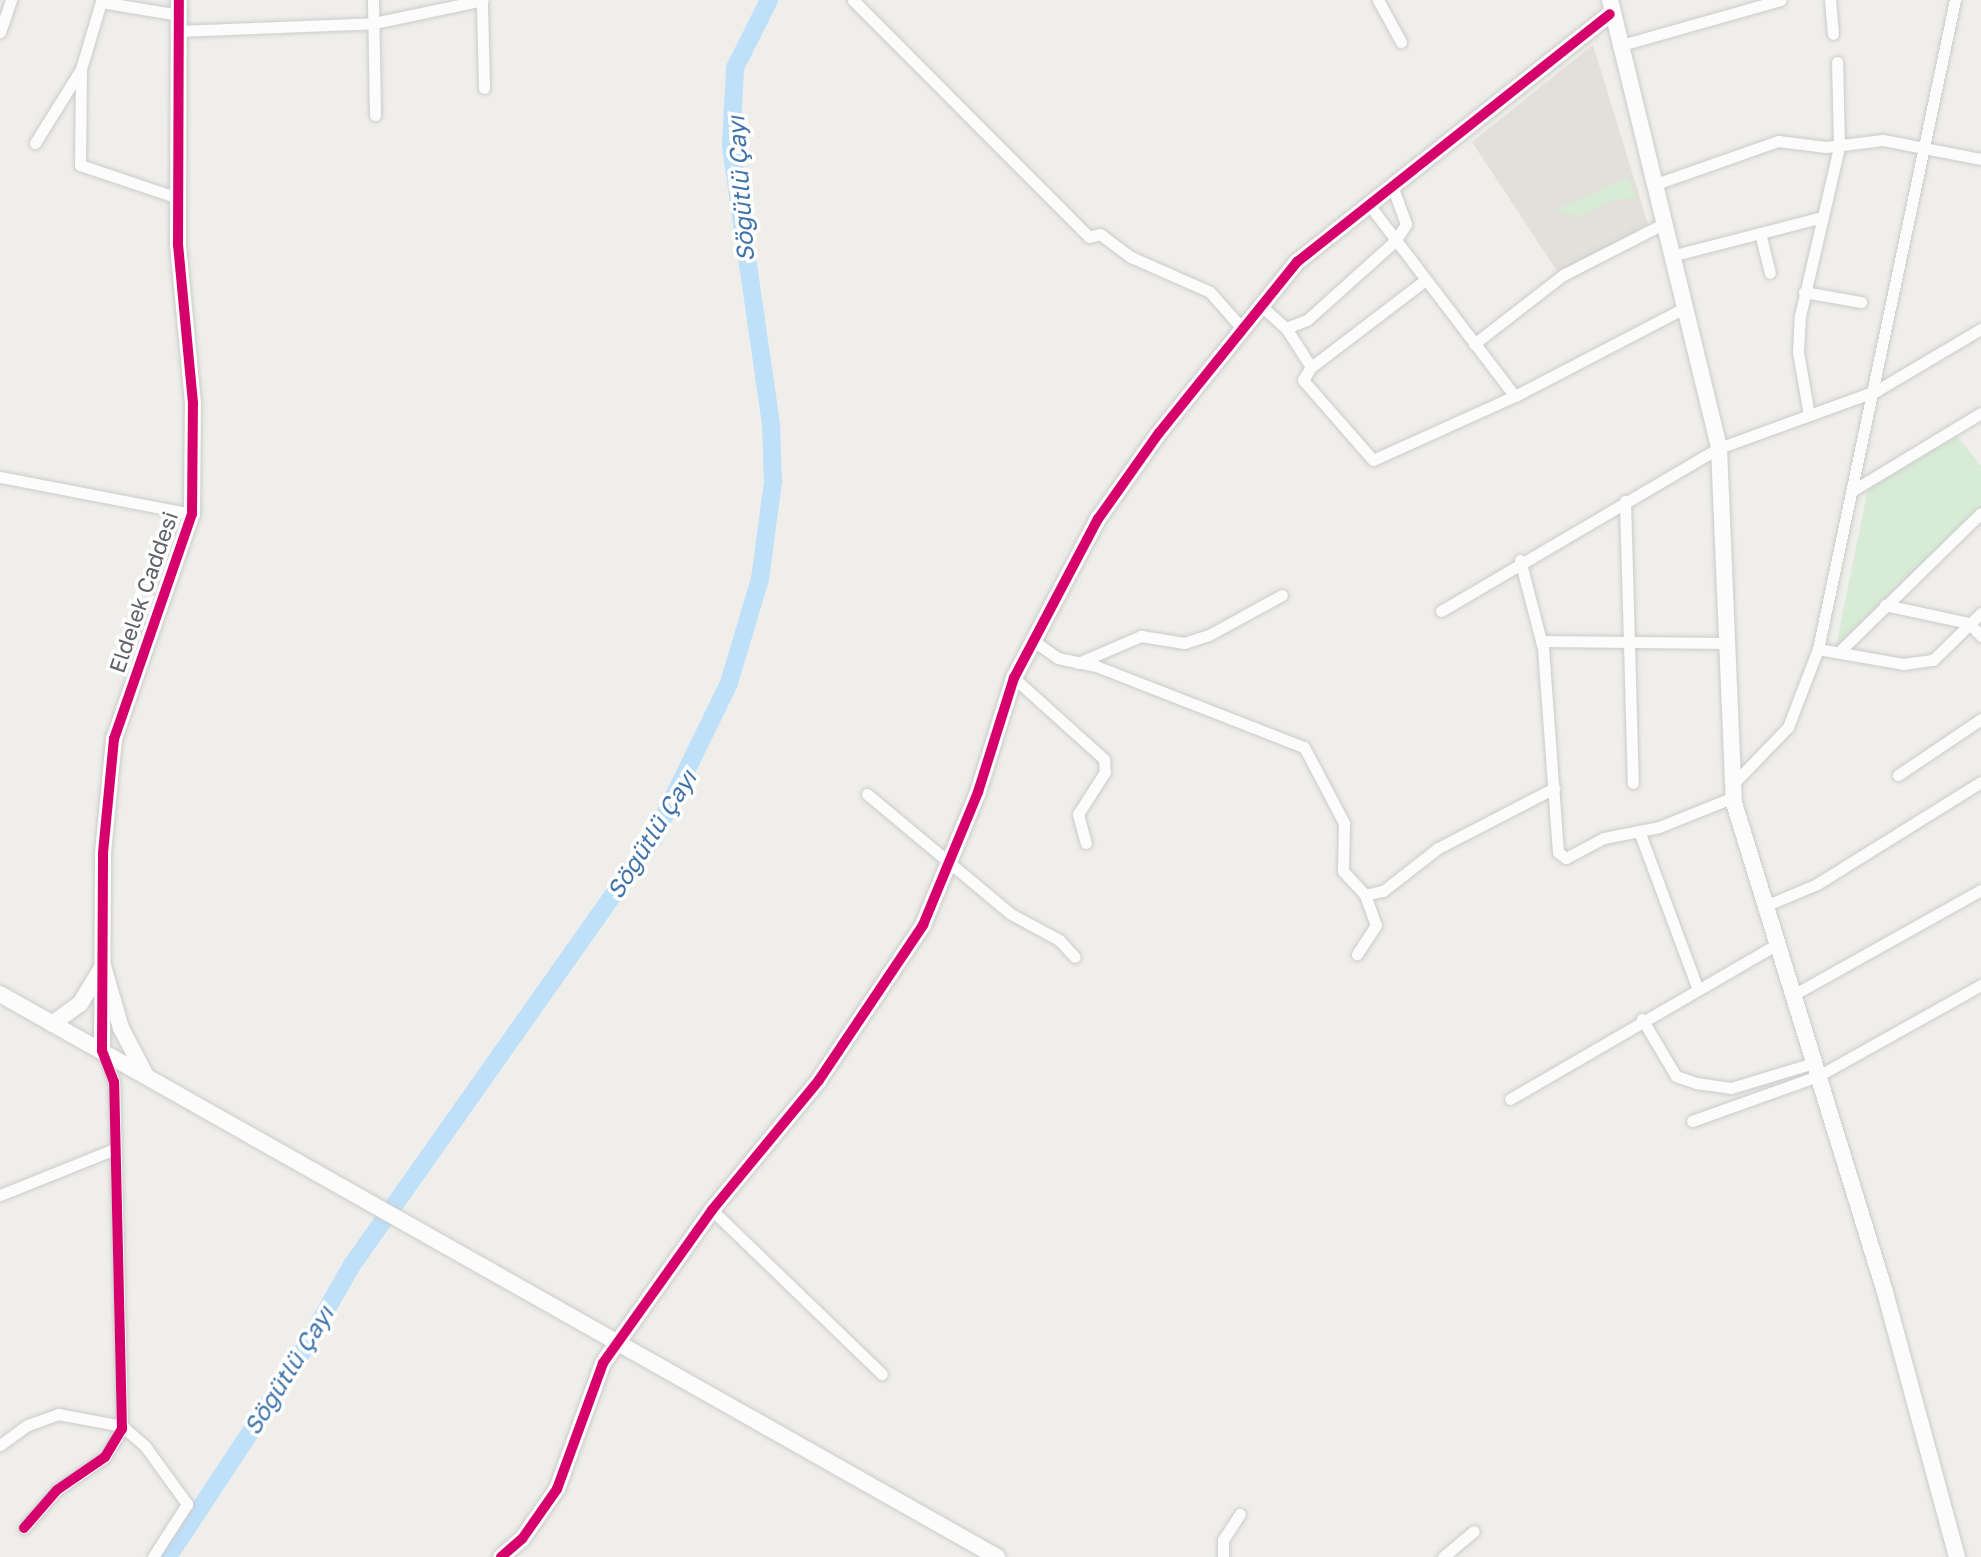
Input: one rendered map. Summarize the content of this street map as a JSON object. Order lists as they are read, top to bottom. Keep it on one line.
{"streets":{"street":["Eldelek Caddesi"]},"water":["Söğütlü Çayı"]}
